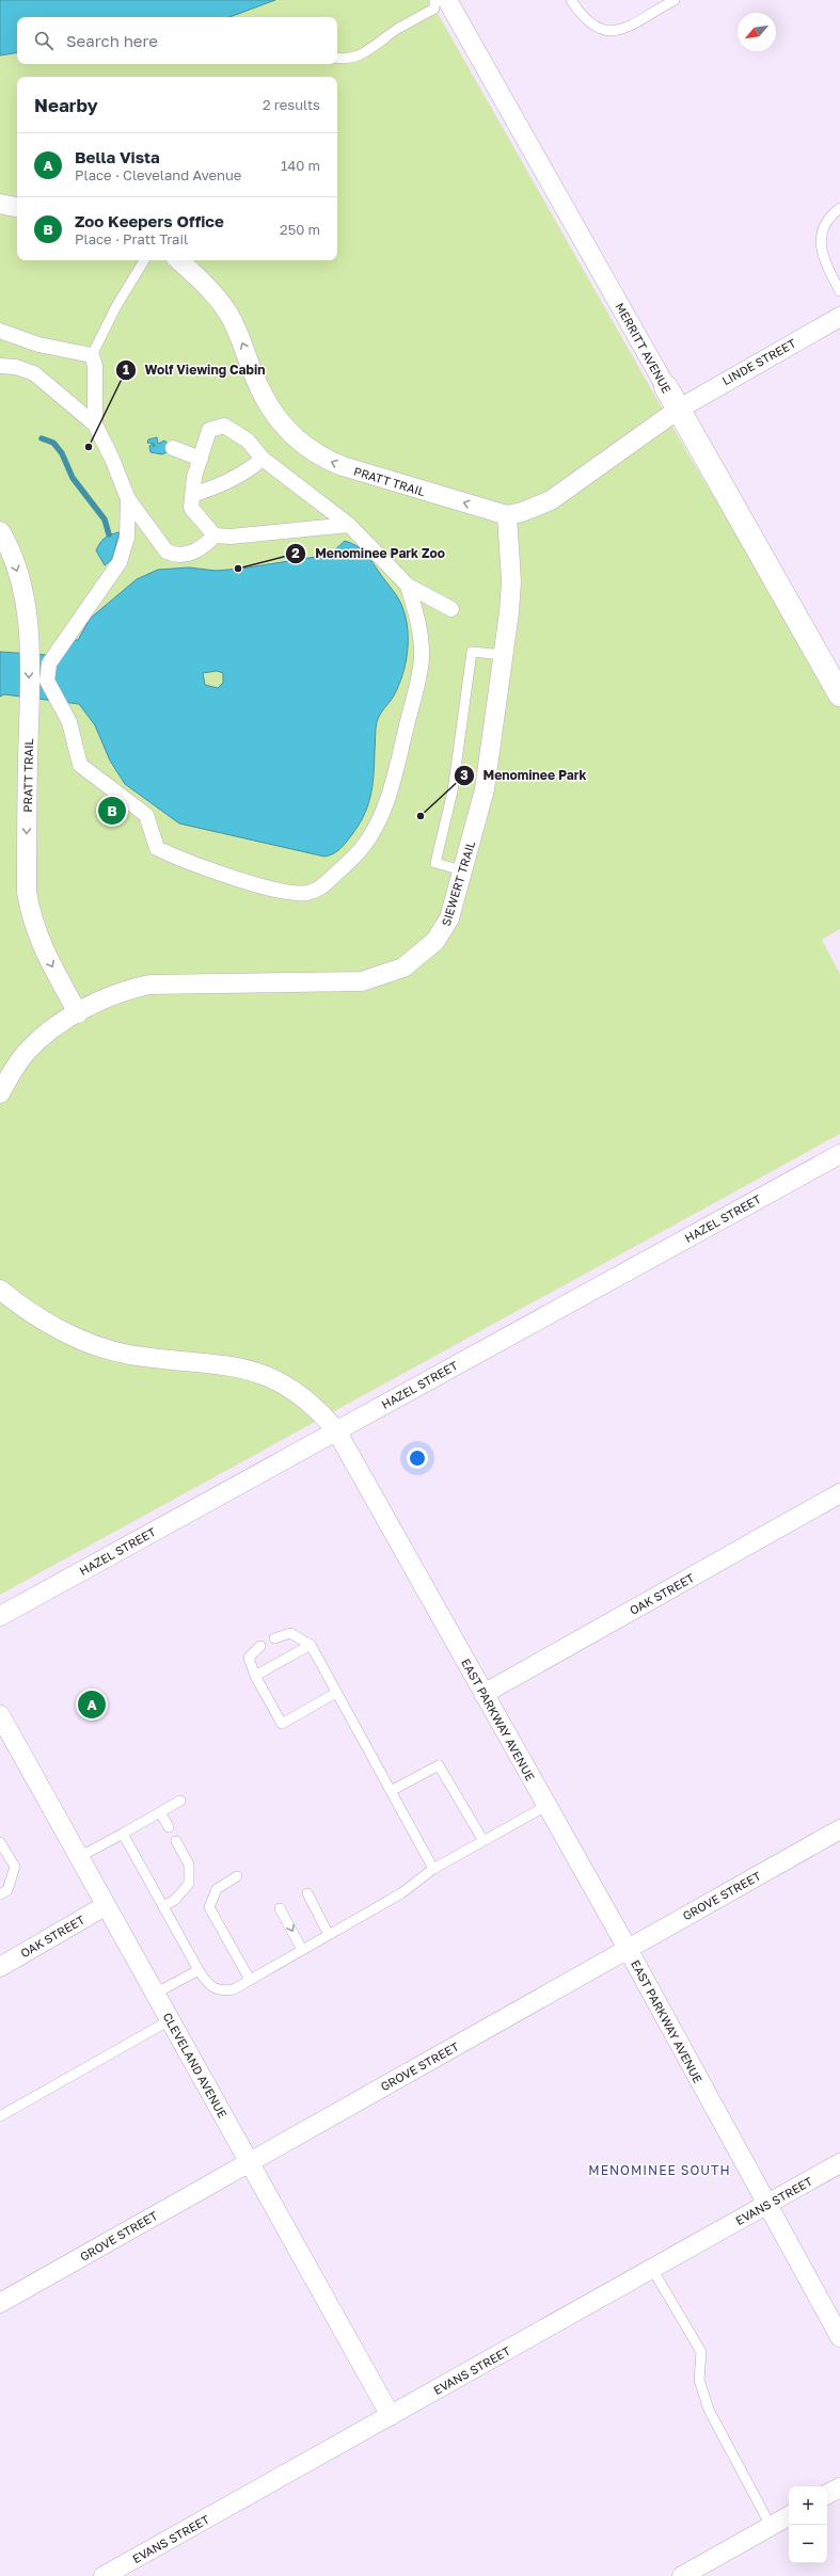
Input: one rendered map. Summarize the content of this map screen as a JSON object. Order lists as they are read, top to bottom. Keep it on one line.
{"streets":{"street":["MERRITT AVENUE","LINDE STREET","PRATT TRAIL","SIEWERT TRAIL","HAZEL STREET","OAK STREET","EAST PARKWAY AVENUE","GROVE STREET","CLEVELAND AVENUE","EVANS STREET"]},"crossings":[["MERRITT AVENUE","LINDE STREET"],["PRATT TRAIL","SIEWERT TRAIL"],["HAZEL STREET","EAST PARKWAY AVENUE"],["OAK STREET","EAST PARKWAY AVENUE"],["OAK STREET","CLEVELAND AVENUE"],["EAST PARKWAY AVENUE","GROVE STREET"],["EAST PARKWAY AVENUE","EVANS STREET"],["GROVE STREET","CLEVELAND AVENUE"],["CLEVELAND AVENUE","EVANS STREET"]],"districts":["MENOMINEE SOUTH"],"places":["Wolf Viewing Cabin","Menominee Park Zoo","Menominee Park"],"north":"bottom left","page":{"search":"Search here","heading":["Nearby","2 results"],"list":[{"mark":"A","name":"Bella Vista","note":"Place · Cleveland Avenue","value":"140 m"},{"mark":"B","name":"Zoo Keepers Office","note":"Place · Pratt Trail","value":"250 m"}],"pins":["B","A"],"map_buttons":["+","−"]}}
